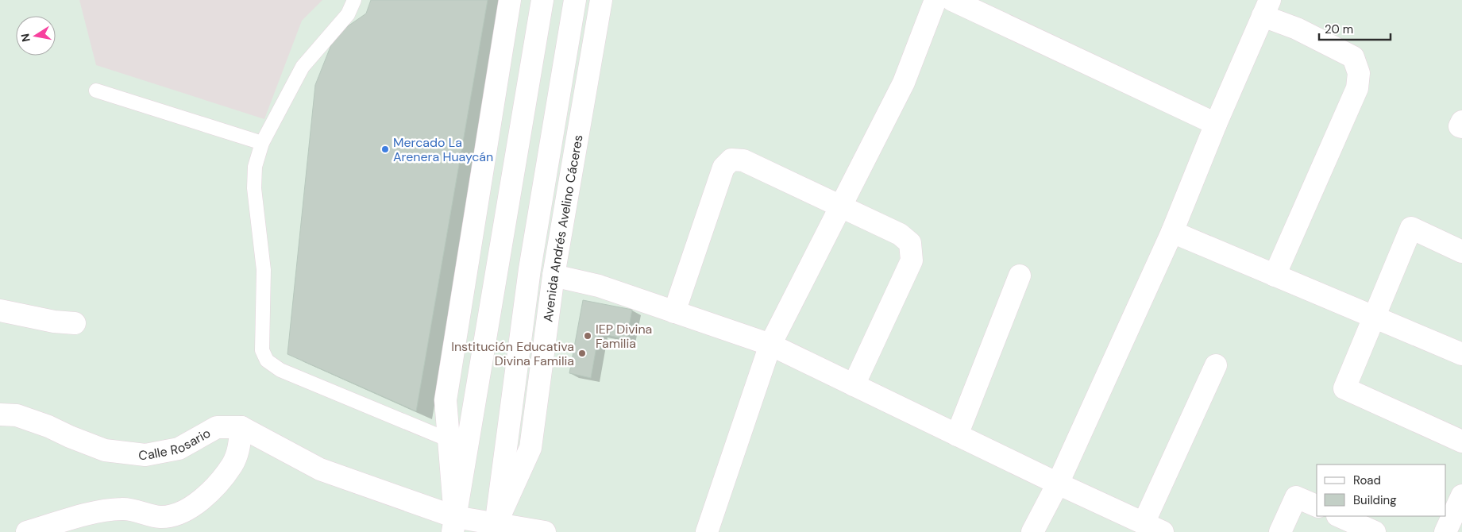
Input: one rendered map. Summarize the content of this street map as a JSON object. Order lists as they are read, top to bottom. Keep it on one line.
{"streets":{"street":["Avenida Andrés Avelino Cáceres","Calle Rosario"]},"crossings":[["Avenida Andrés Avelino Cáceres","Calle Rosario"]],"places":["Mercado La Arenera Huaycán","IEP Divina Familia","Institución Educativa Divina Familia"],"legend":["Road","Building"],"scale_bar":"20 m","north":"left"}
